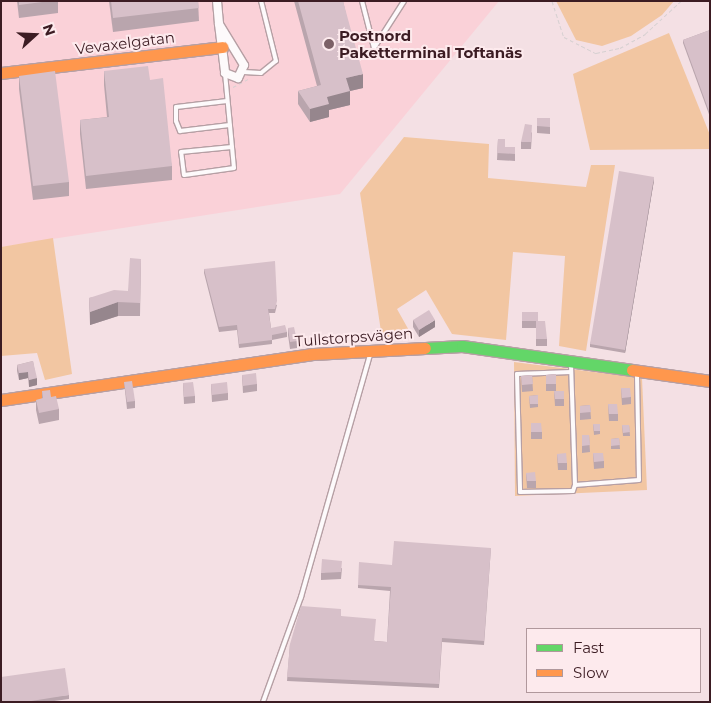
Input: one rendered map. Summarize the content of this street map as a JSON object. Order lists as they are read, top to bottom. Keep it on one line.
{"streets":{"street":["Vevaxelgatan","Tullstorpsvägen"]},"places":["Postnord Paketterminal Toftanäs"],"legend":["Fast","Slow"],"north":"right"}
